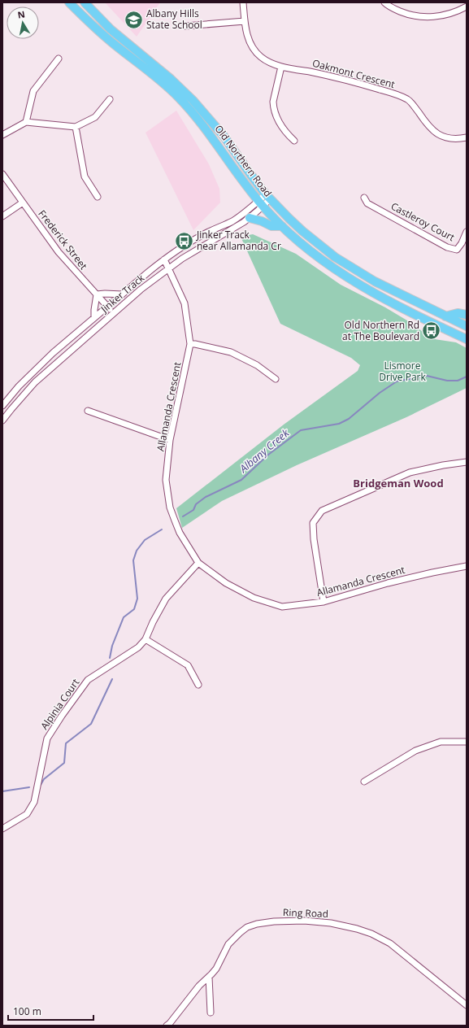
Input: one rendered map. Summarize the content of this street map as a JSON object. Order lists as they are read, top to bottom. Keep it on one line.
{"streets":{"highway":["Old Northern Road"],"street":["Oakmont Crescent","Castleroy Court","Frederick Street","Jinker Track","Allamanda Crescent","Alpinia Court","Ring Road"]},"crossings":[["Old Northern Road","Jinker Track"],["Frederick Street","Jinker Track"],["Jinker Track","Allamanda Crescent"],["Allamanda Crescent","Alpinia Court"]],"districts":["Bridgeman Wood"],"water":["Albany Creek"],"parks":["Lismore Drive Park"],"places":{"school or university":["Albany Hills State School"],"bus stop":["Jinker Track near Allamanda Cr","Old Northern Rd at The Boulevard"]},"scale_bar":"100 m","north":"top"}
